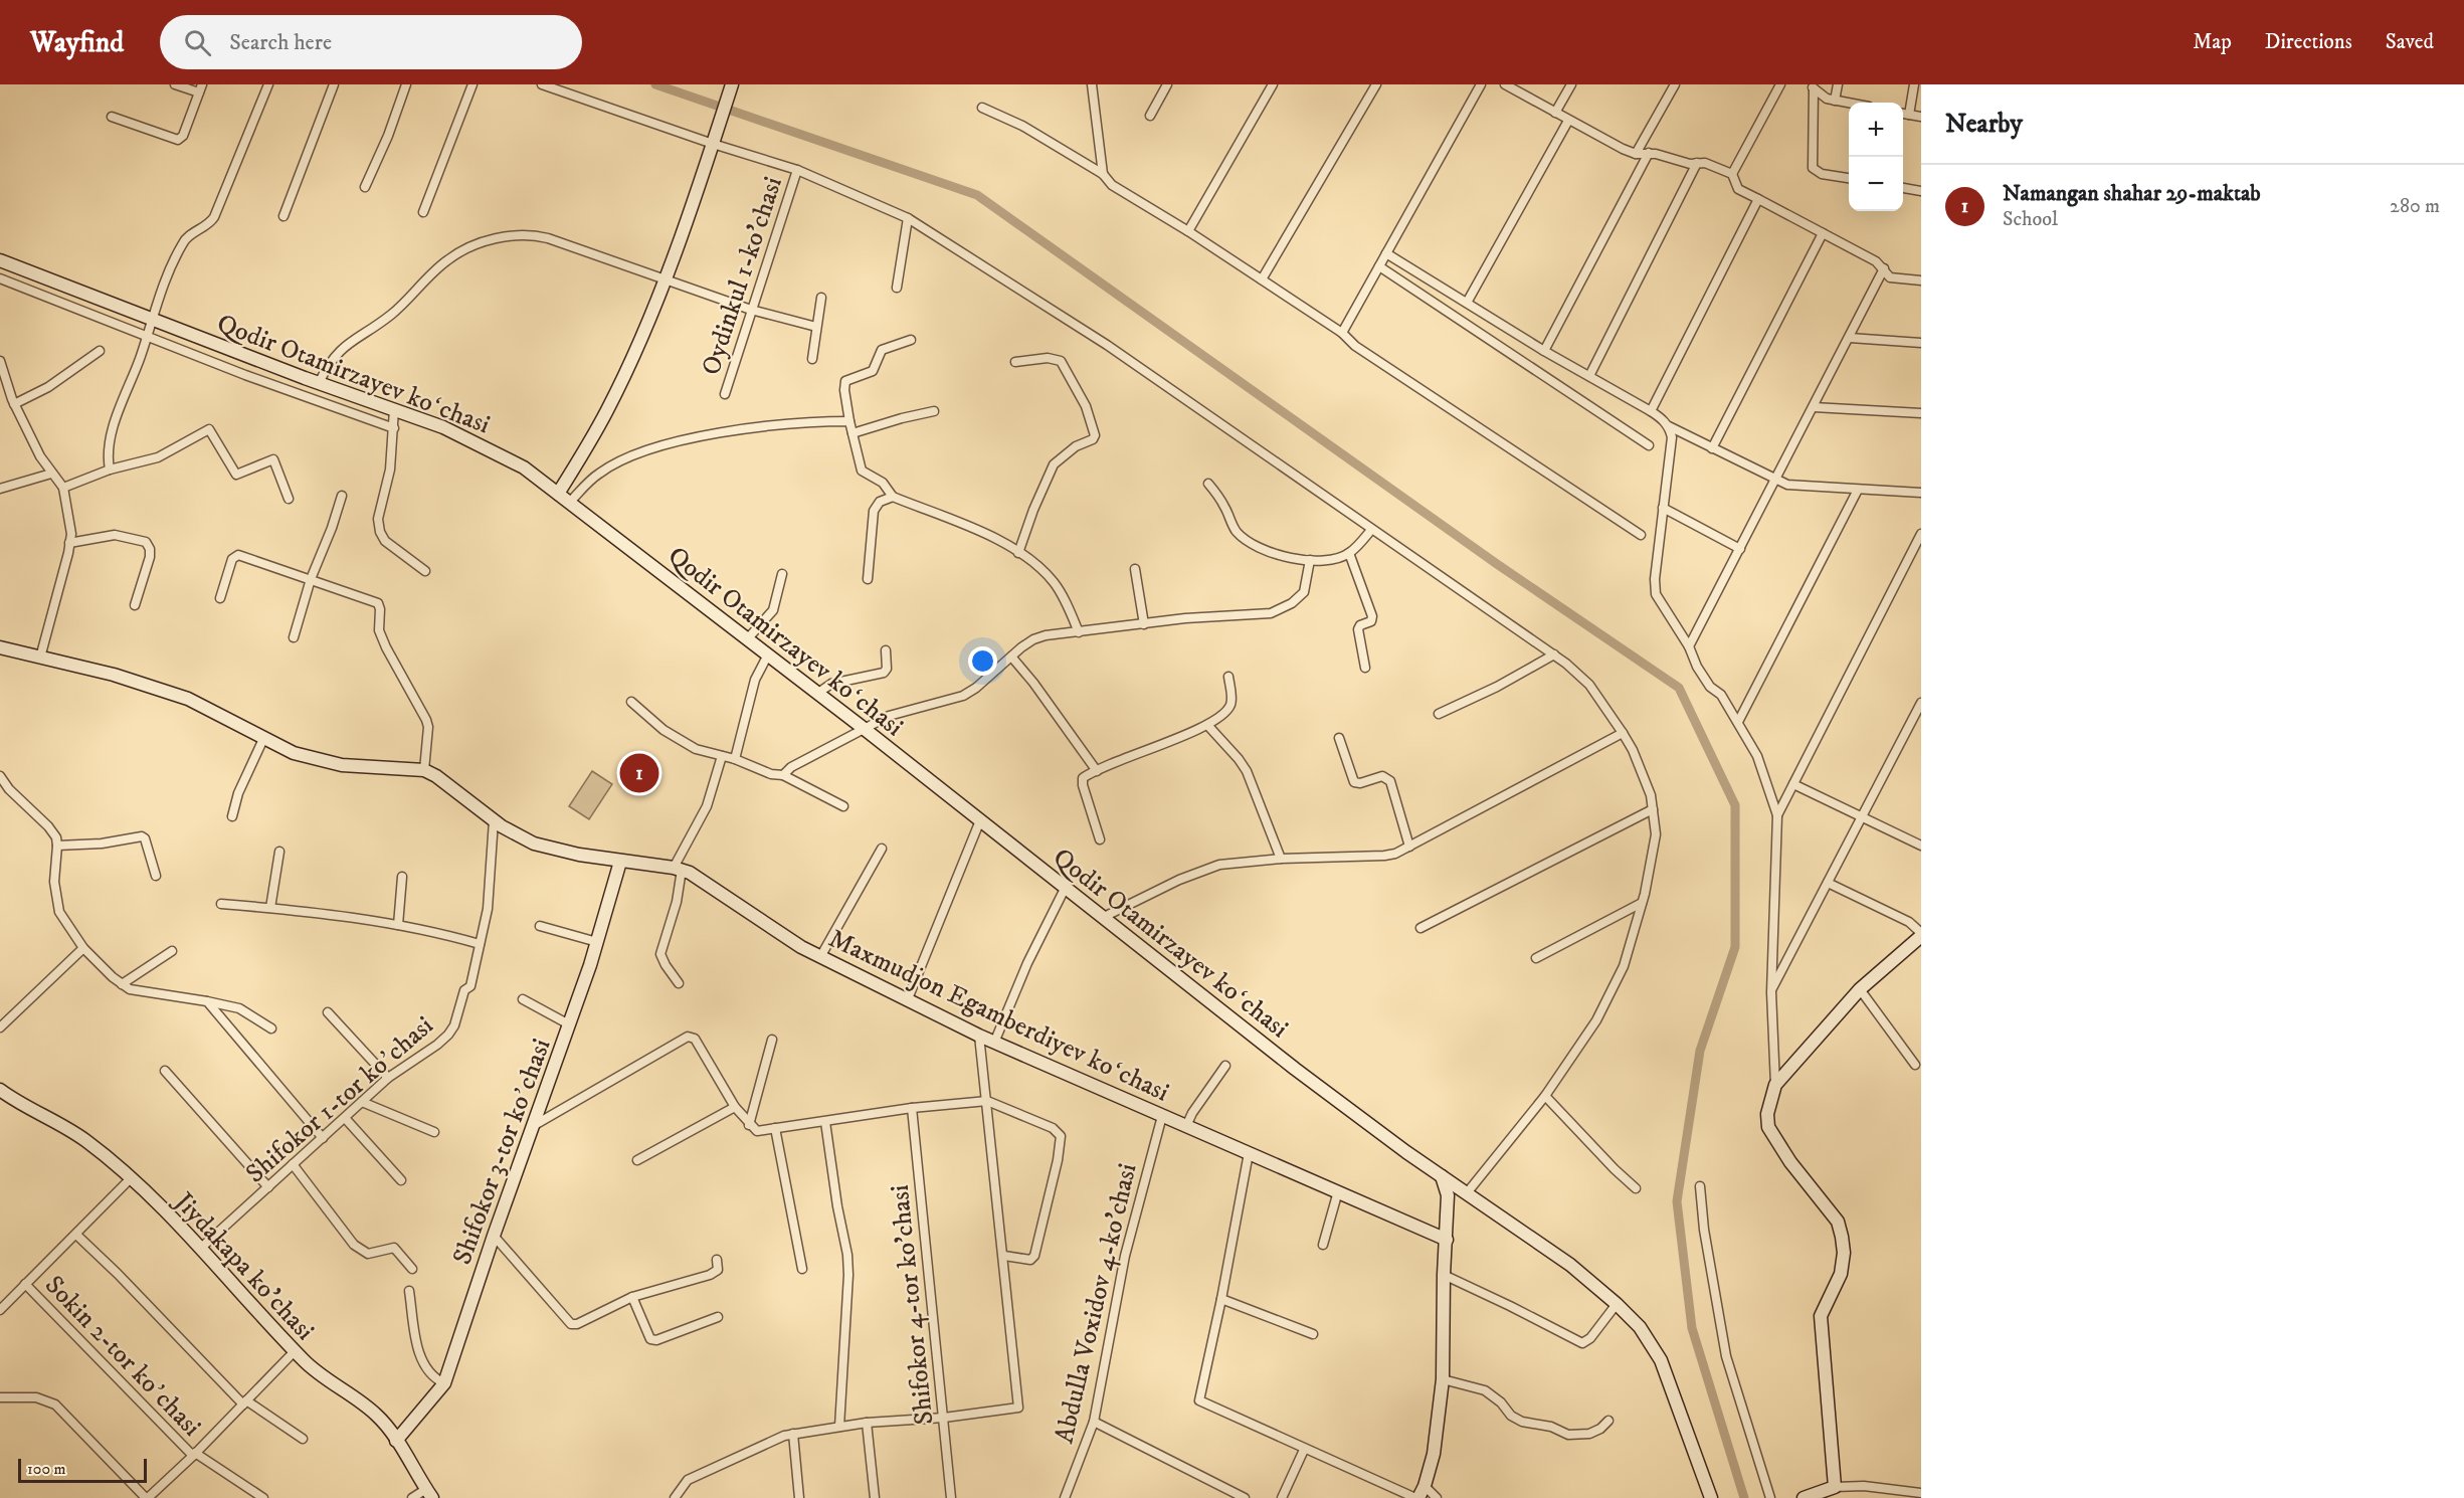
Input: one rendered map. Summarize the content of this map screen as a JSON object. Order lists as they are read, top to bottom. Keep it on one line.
{"streets":{"street":["Oydinkul 1-ko'chasi","Qodir Otamirzayev koʻchasi","Maxmudjon Egamberdiyev koʻchasi","Shifokor 1-tor koʼchasi","Shifokor 3-tor koʼchasi","Jiydakapa ko'chasi","Abdulla Voxidov 4-ko'chasi","Shifokor 4-tor ko'chasi","Sokin 2-tor koʼchasi"]},"crossings":[["Maxmudjon Egamberdiyev koʻchasi","Shifokor 1-tor koʼchasi"],["Maxmudjon Egamberdiyev koʻchasi","Shifokor 3-tor koʼchasi"],["Maxmudjon Egamberdiyev koʻchasi","Abdulla Voxidov 4-ko'chasi"],["Shifokor 1-tor koʼchasi","Jiydakapa ko'chasi"],["Shifokor 3-tor koʼchasi","Jiydakapa ko'chasi"]],"scale_bar":"100 m","page":{"header":"Wayfind","search":"Search here","nav":["Map","Directions","Saved"],"heading":"Nearby","map_buttons":["+","−"],"list":[{"mark":"1","name":"Namangan shahar 29-maktab","note":"School","value":"280 m"}],"pins":"1","scale":"100 m"}}
